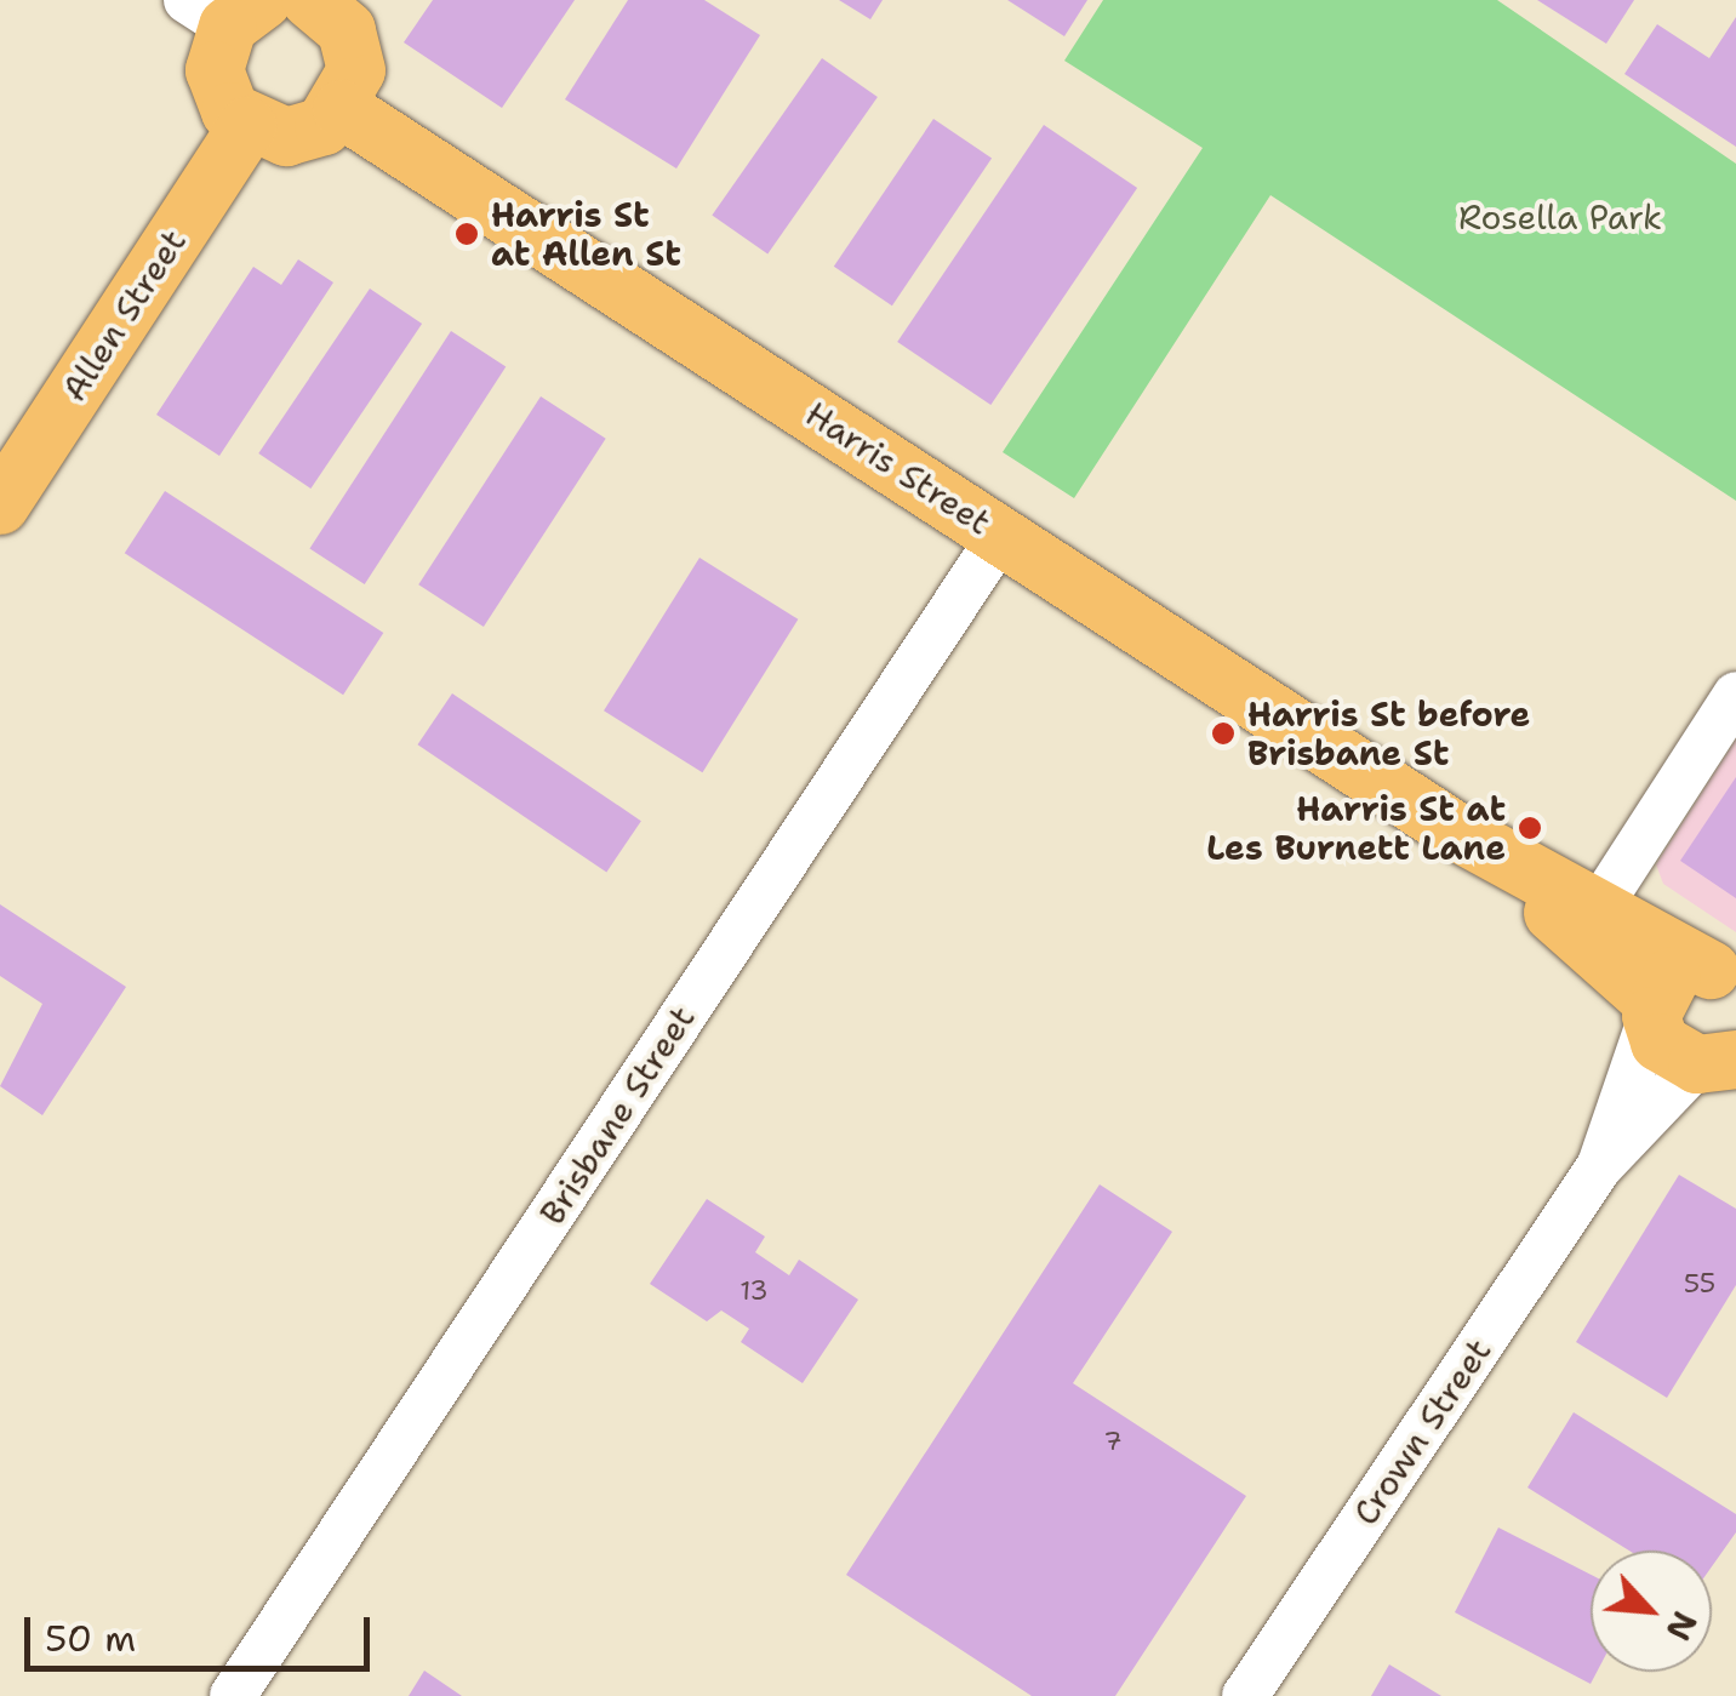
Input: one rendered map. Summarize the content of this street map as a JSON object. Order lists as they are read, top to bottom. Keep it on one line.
{"streets":{"main road":["Allen Street","Harris Street"],"street":["Brisbane Street","Crown Street"]},"crossings":[["Harris Street","Brisbane Street"],["Harris Street","Crown Street"]],"parks":["Rosella Park"],"places":["Harris St at Allen St","Harris St before Brisbane St","Harris St at Les Burnett Lane"],"house_numbers":["55","13","7"],"scale_bar":"50 m","north":"bottom right"}
